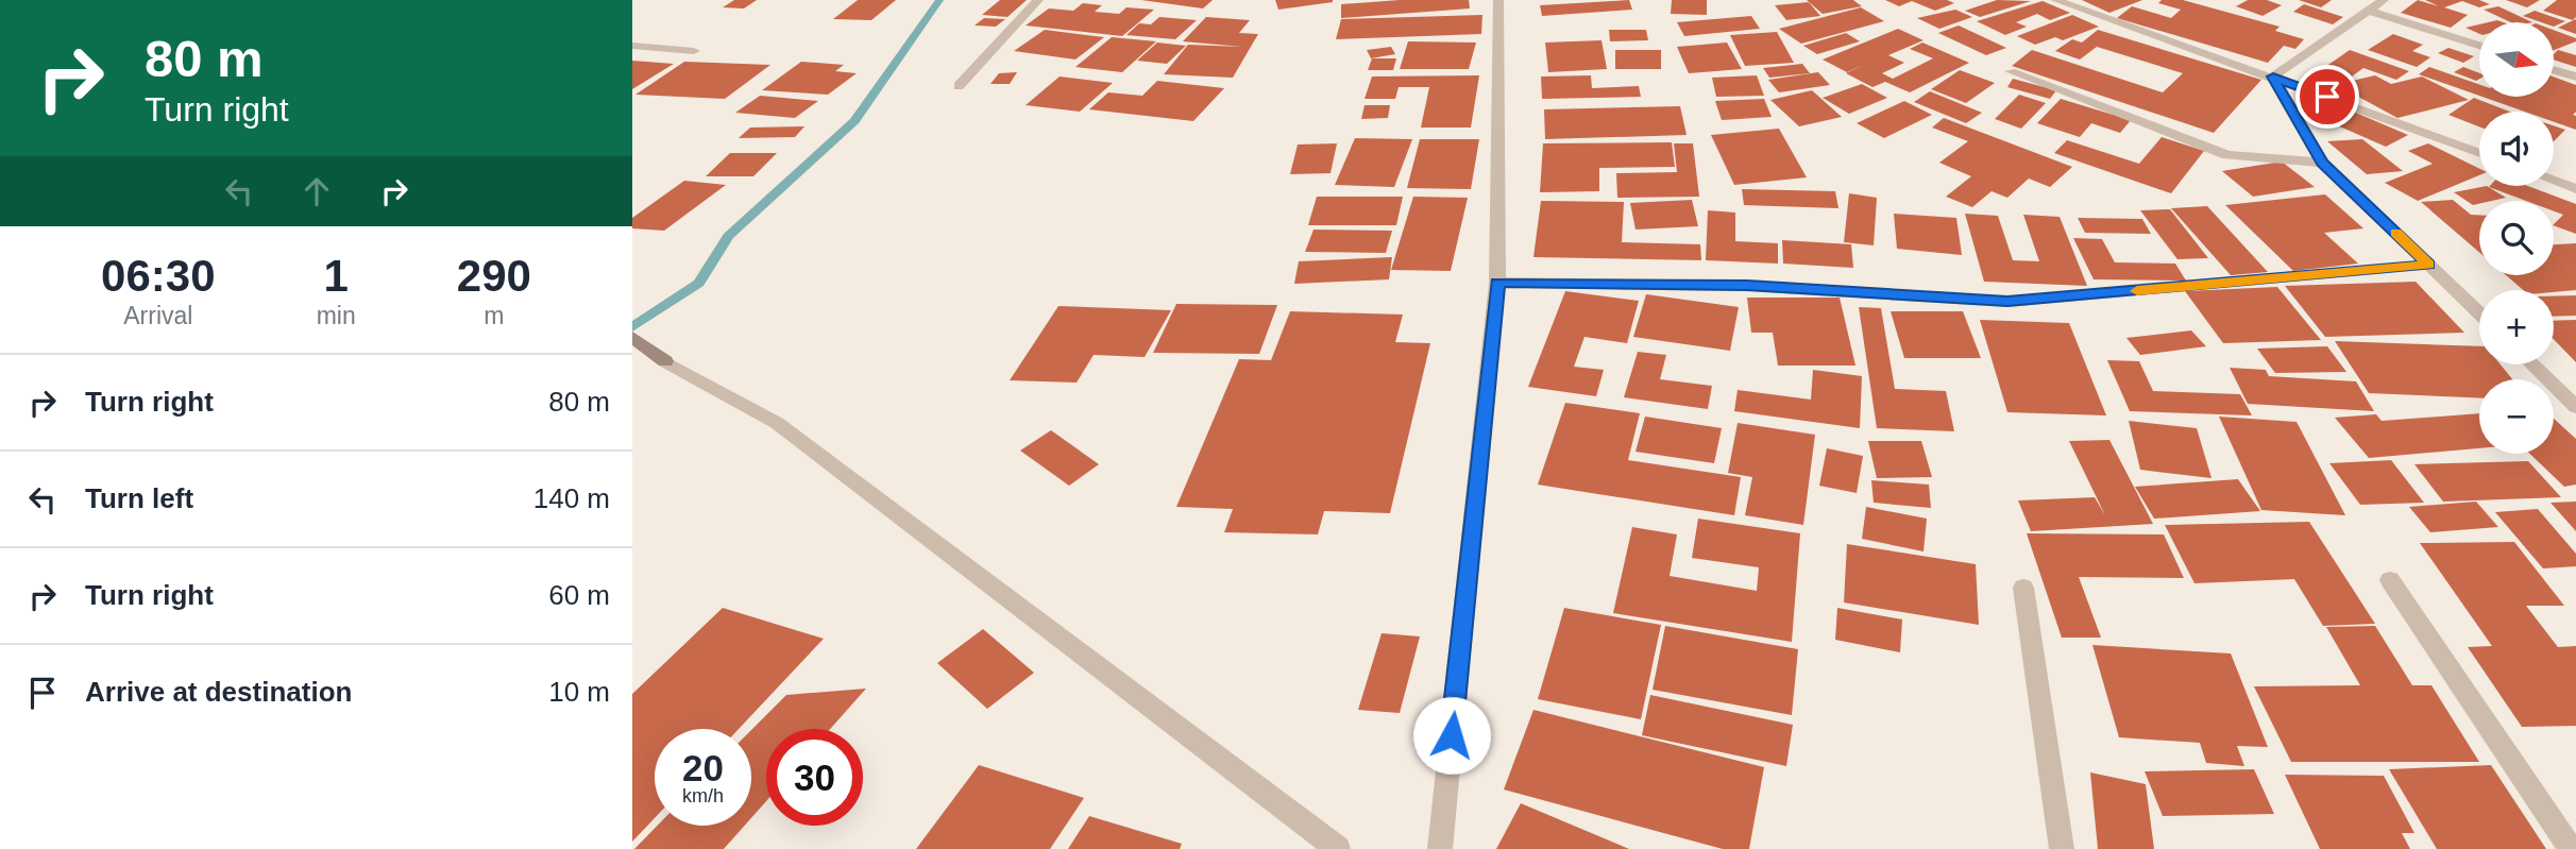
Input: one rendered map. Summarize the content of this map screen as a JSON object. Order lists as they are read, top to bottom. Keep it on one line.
{"north":"right","page":{"turn":["80 m","Turn right"],"map_buttons":["+","−"],"eta":["06:30","Arrival","1","min","290","m"],"list":[{"name":"Turn right","value":"80 m"},{"name":"Turn left","value":"140 m"},{"name":"Turn right","value":"60 m"},{"name":"Arrive at destination","value":"10 m"}],"speed":"20 km/h","limit":"30"}}
